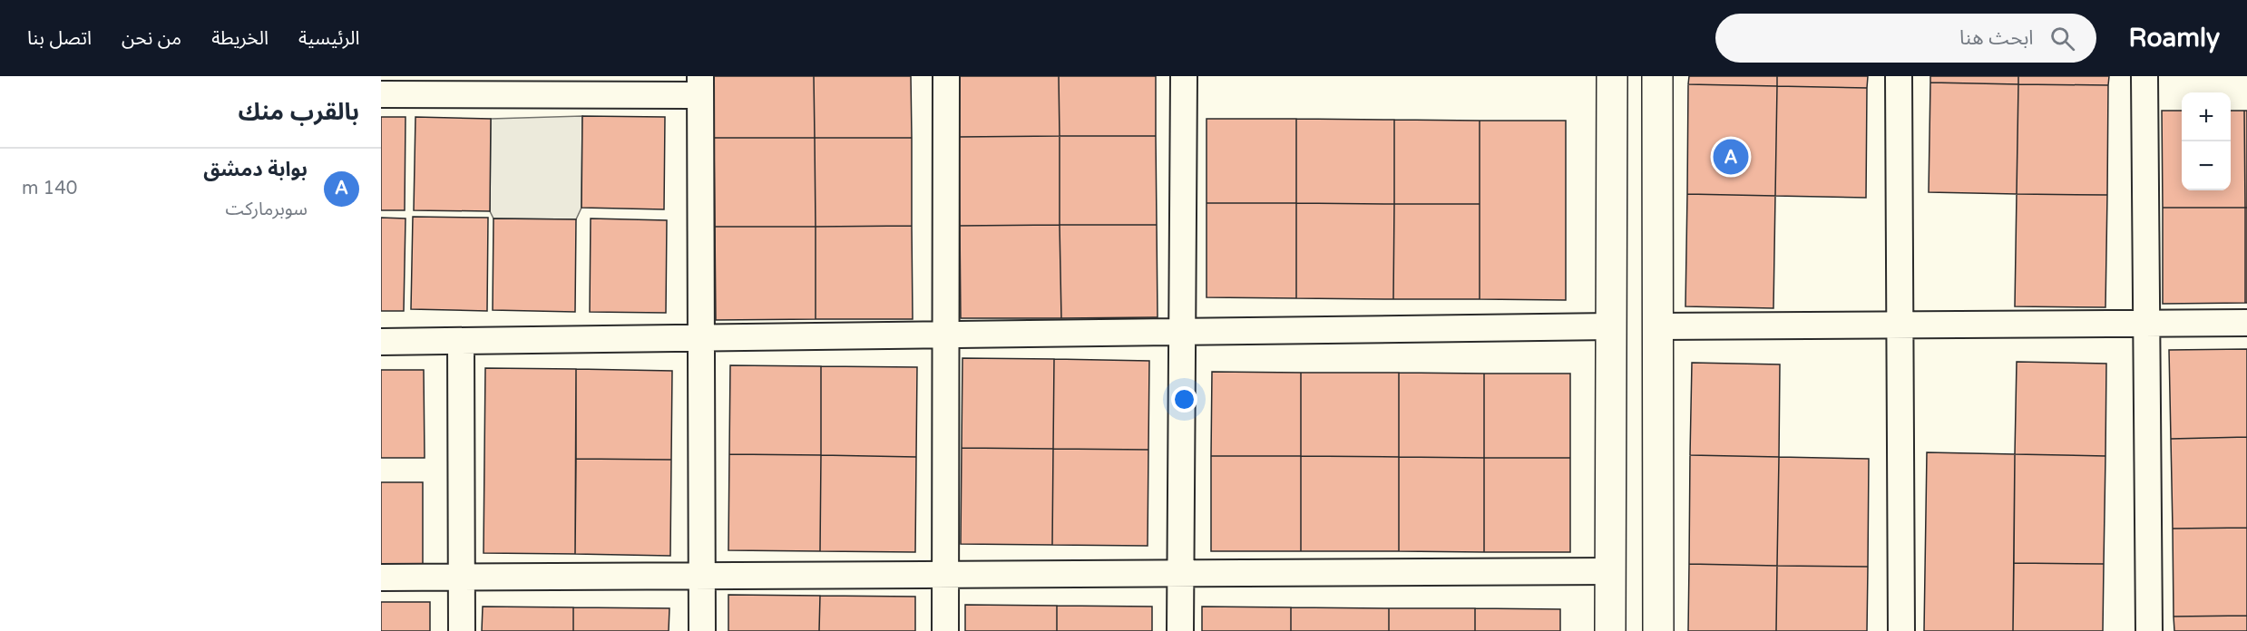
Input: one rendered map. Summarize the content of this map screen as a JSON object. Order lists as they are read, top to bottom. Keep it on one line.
{"page":{"header":"Roamly","search":"ابحث هنا","nav":["الرئيسية","الخريطة","من نحن","اتصل بنا"],"heading":"بالقرب منك","map_buttons":["+","−"],"pins":"A","list":[{"mark":"A","name":"بوابة دمشق","note":"سوبرماركت","value":"140 m"}]}}
